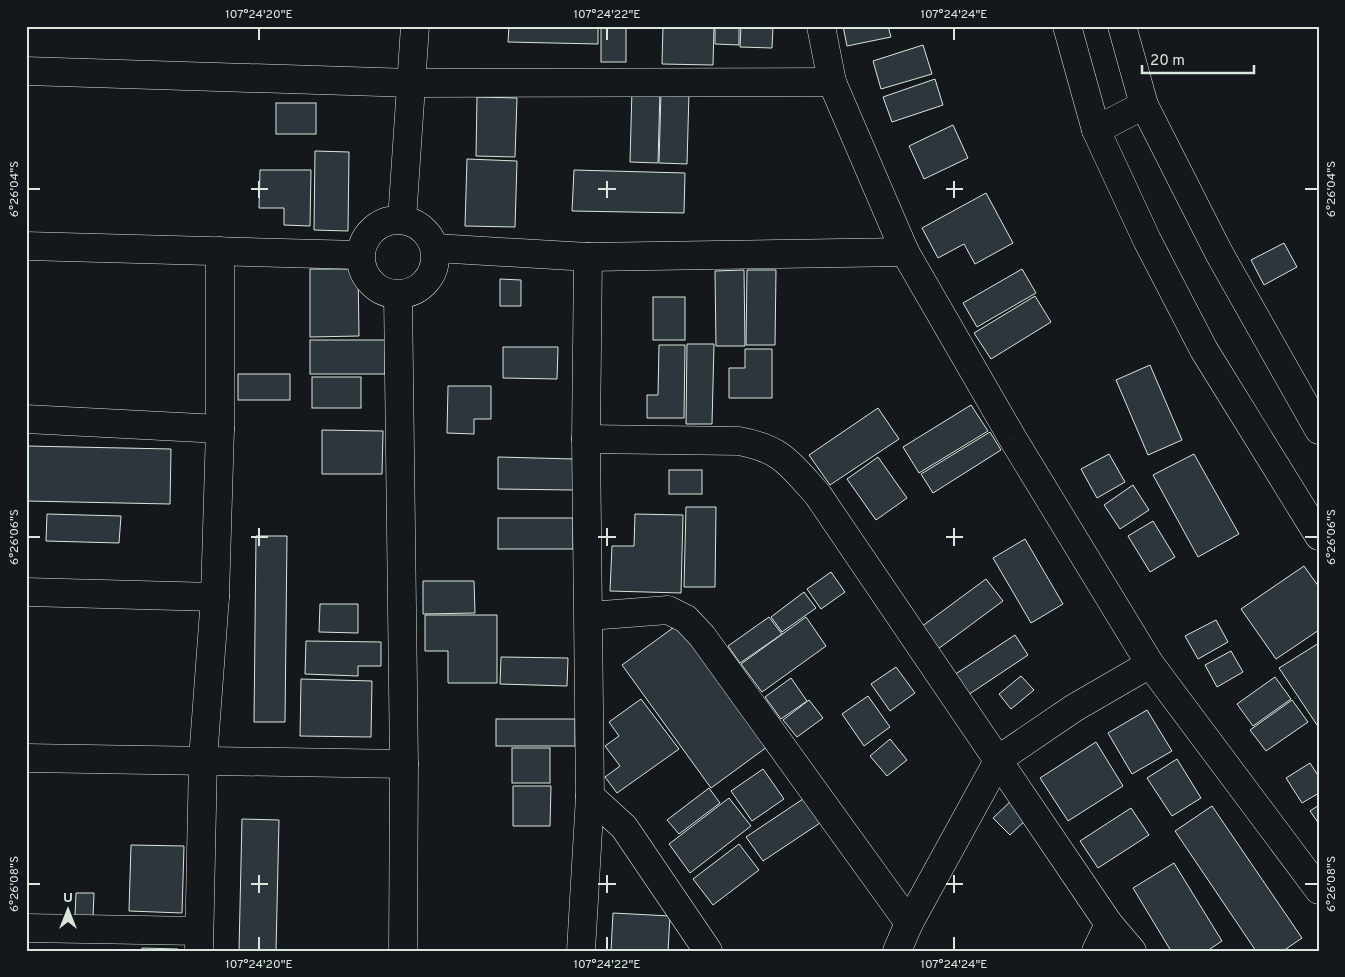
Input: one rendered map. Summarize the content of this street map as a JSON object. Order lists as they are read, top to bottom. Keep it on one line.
{"scale_bar":"20 m","north":"top","coordinates":["107°24'20\"E","107°24'22\"E","107°24'24\"E","6°26'04\"S","6°26'06\"S","6°26'08\"S"]}
